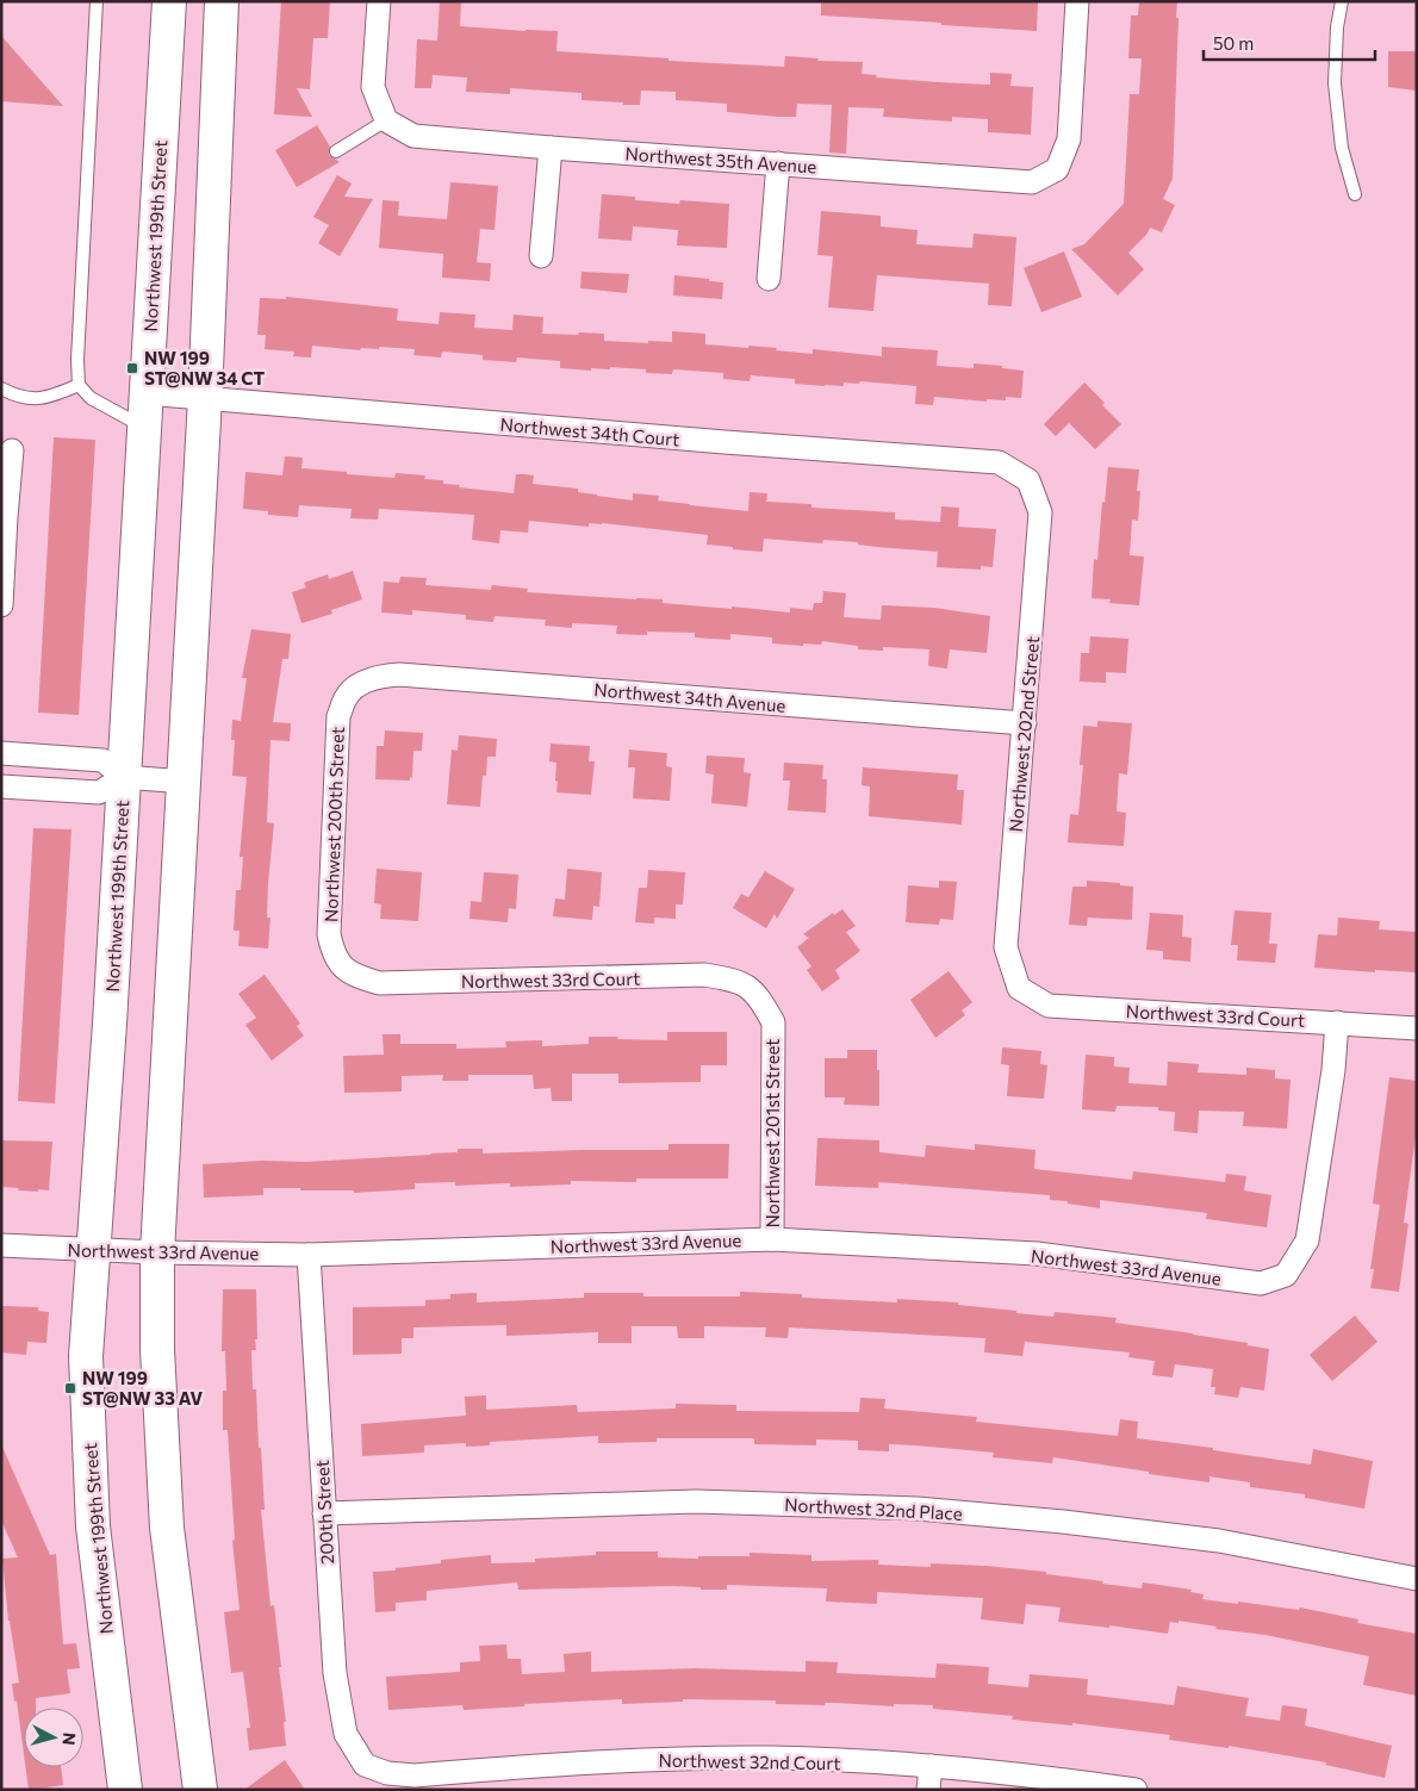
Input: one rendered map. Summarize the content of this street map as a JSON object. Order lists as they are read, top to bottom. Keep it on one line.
{"streets":{"main road":["Northwest 199th Street"],"street":["Northwest 35th Avenue","Northwest 34th Court","Northwest 34th Avenue","Northwest 202nd Street","Northwest 200th Street","Northwest 33rd Court","Northwest 201st Street","Northwest 33rd Avenue","Northwest 32nd Place","200th Street","Northwest 32nd Court"]},"crossings":[["Northwest 199th Street","Northwest 34th Court"],["Northwest 199th Street","Northwest 33rd Avenue"],["Northwest 34th Court","Northwest 202nd Street"],["Northwest 34th Avenue","Northwest 202nd Street"],["Northwest 34th Avenue","Northwest 200th Street"],["Northwest 202nd Street","Northwest 33rd Court"],["Northwest 200th Street","Northwest 33rd Court"],["Northwest 33rd Court","Northwest 201st Street"],["Northwest 33rd Court","Northwest 33rd Avenue"],["Northwest 201st Street","Northwest 33rd Avenue"],["Northwest 33rd Avenue","200th Street"],["Northwest 32nd Place","200th Street"],["200th Street","Northwest 32nd Court"]],"places":{"transit":["NW 199 ST@NW 34 CT","NW 199 ST@NW 33 AV"]},"scale_bar":"50 m","north":"right"}
